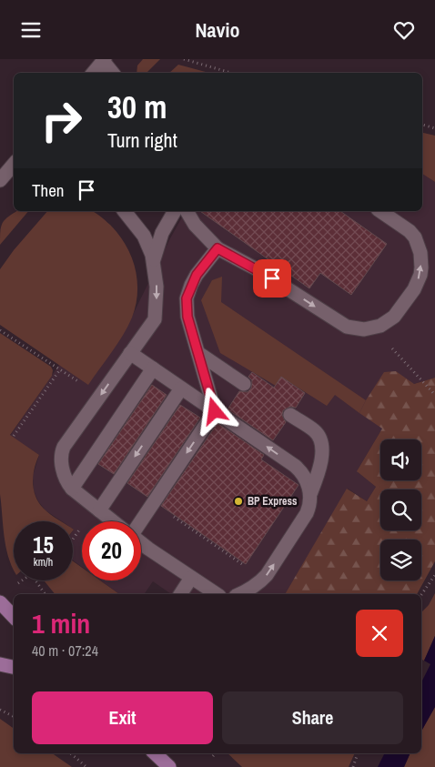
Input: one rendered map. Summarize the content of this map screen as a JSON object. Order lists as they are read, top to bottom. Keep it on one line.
{"places":["BP Express"],"page":{"header":"Navio","turn":["30 m","Turn right"],"then":"Then","speed":"15 km/h","limit":"20","heading":["1 min","40 m · 07:24"],"buttons":["Exit","Share"]}}
